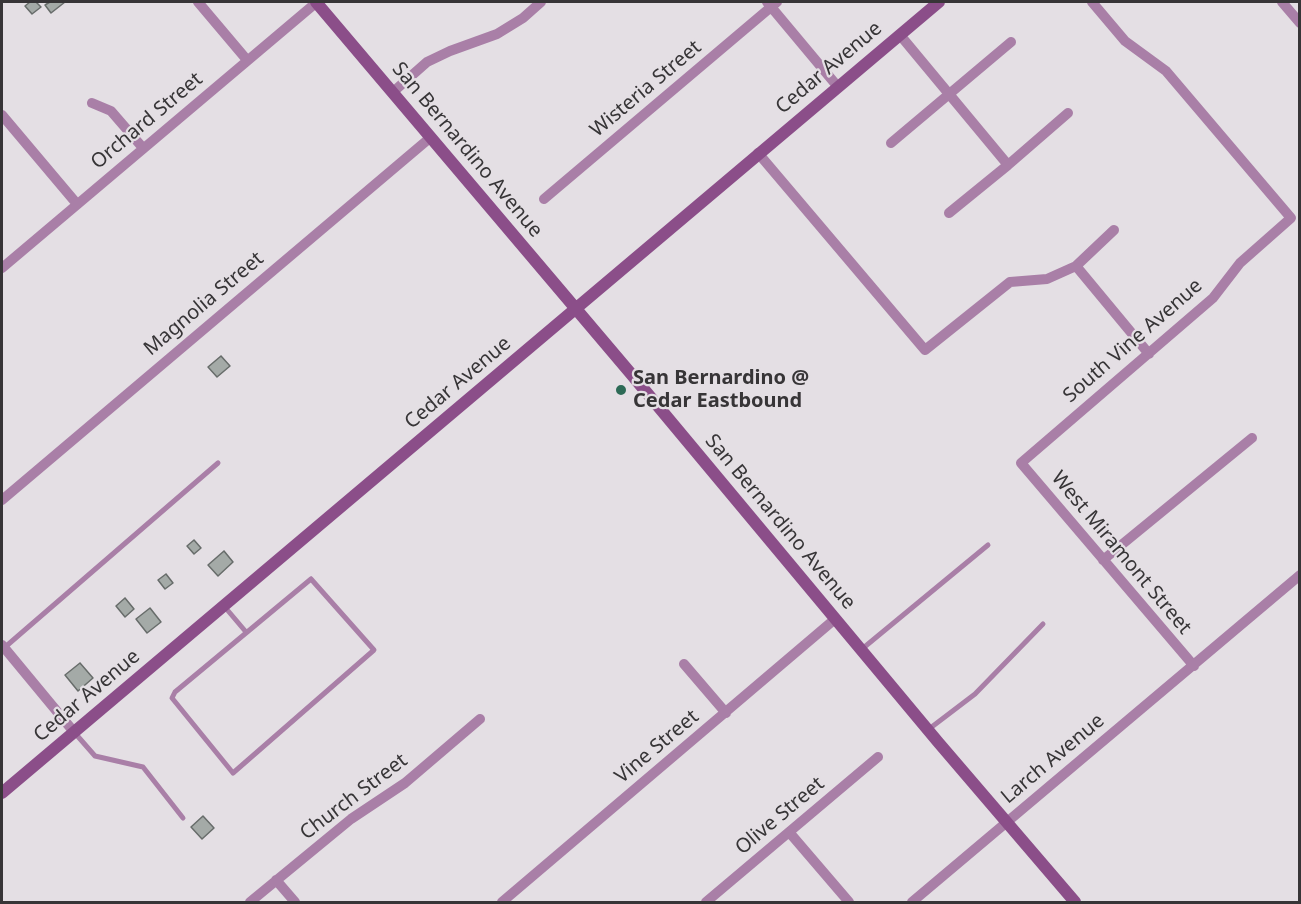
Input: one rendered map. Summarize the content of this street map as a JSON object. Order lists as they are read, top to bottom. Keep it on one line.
{"streets":{"main road":["Cedar Avenue","San Bernardino Avenue"],"street":["Wisteria Street","Orchard Street","Magnolia Street","South Vine Avenue","West Miramont Street","Vine Street","Larch Avenue","Church Street","Olive Street"]},"crossings":[["Cedar Avenue","San Bernardino Avenue"],["Orchard Street","San Bernardino Avenue"],["San Bernardino Avenue","Magnolia Street"],["San Bernardino Avenue","Vine Street"],["San Bernardino Avenue","Larch Avenue"],["South Vine Avenue","West Miramont Street"],["West Miramont Street","Larch Avenue"]],"places":["San Bernardino @ Cedar Eastbound"]}
